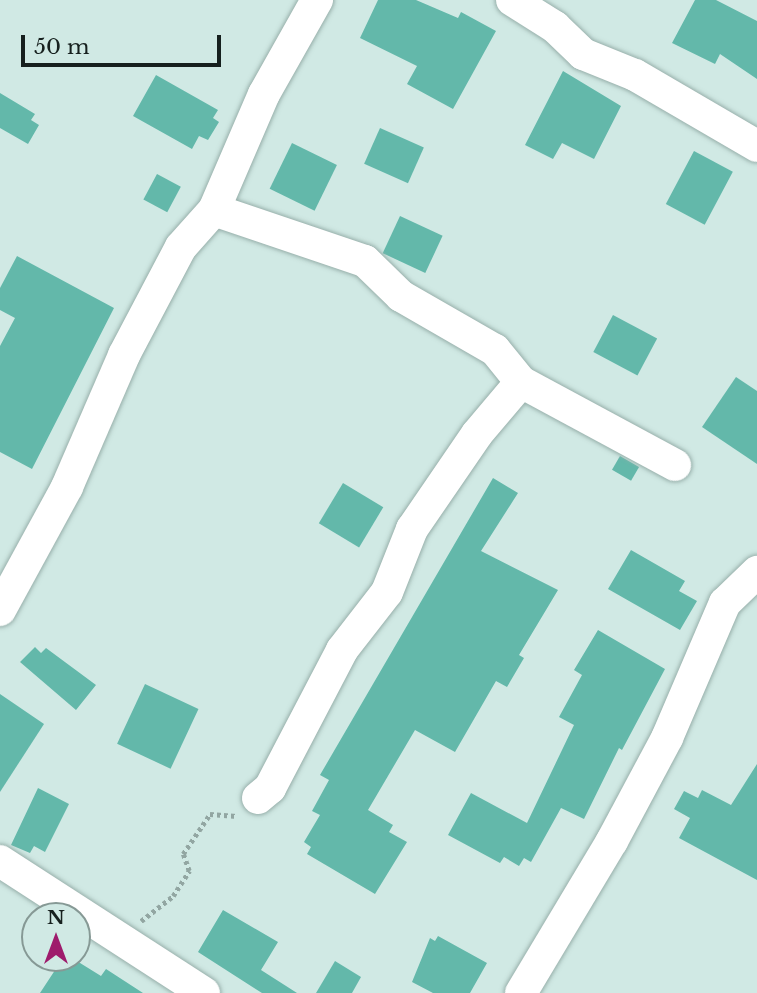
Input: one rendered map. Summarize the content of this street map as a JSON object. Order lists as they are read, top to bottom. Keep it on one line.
{"scale_bar":"50 m","north":"top"}
